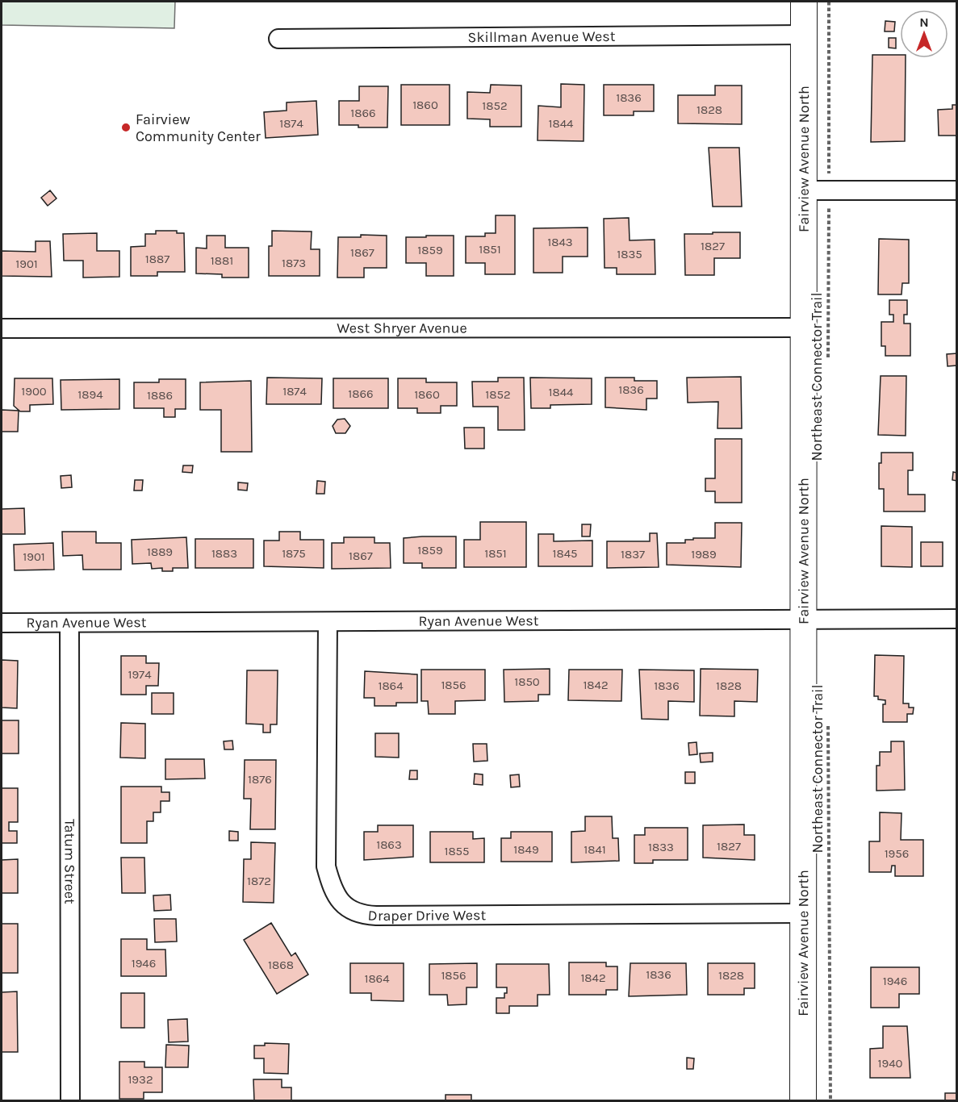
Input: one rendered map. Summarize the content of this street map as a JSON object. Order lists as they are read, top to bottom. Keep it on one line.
{"streets":{"street":["Skillman Avenue West","Fairview Avenue North","West Shryer Avenue","Ryan Avenue West","Tatum Street","Draper Drive West"],"path":["Northeast Connector Trail"]},"crossings":[["Skillman Avenue West","Fairview Avenue North"],["Fairview Avenue North","West Shryer Avenue"],["Fairview Avenue North","Ryan Avenue West"],["Fairview Avenue North","Draper Drive West"],["Ryan Avenue West","Tatum Street"],["Ryan Avenue West","Draper Drive West"]],"places":["Fairview Community Center"],"house_numbers":["1836","1860","1852","1828","1866","1874","1844","1843","1827","1851","1859","1867","1835","1887","1881","1873","1901","1836","1900","1874","1844","1866","1894","1860","1852","1886","1859","1889","1883","1875","1851","1845","1837","1989","1867","1901","1974","1850","1856","1842","1864","1836","1828","1876","1863","1827","1833","1849","1841","1855","1956","1872","1946","1868","1836","1856","1828","1842","1864","1946","1940","1932"],"north":"top"}
